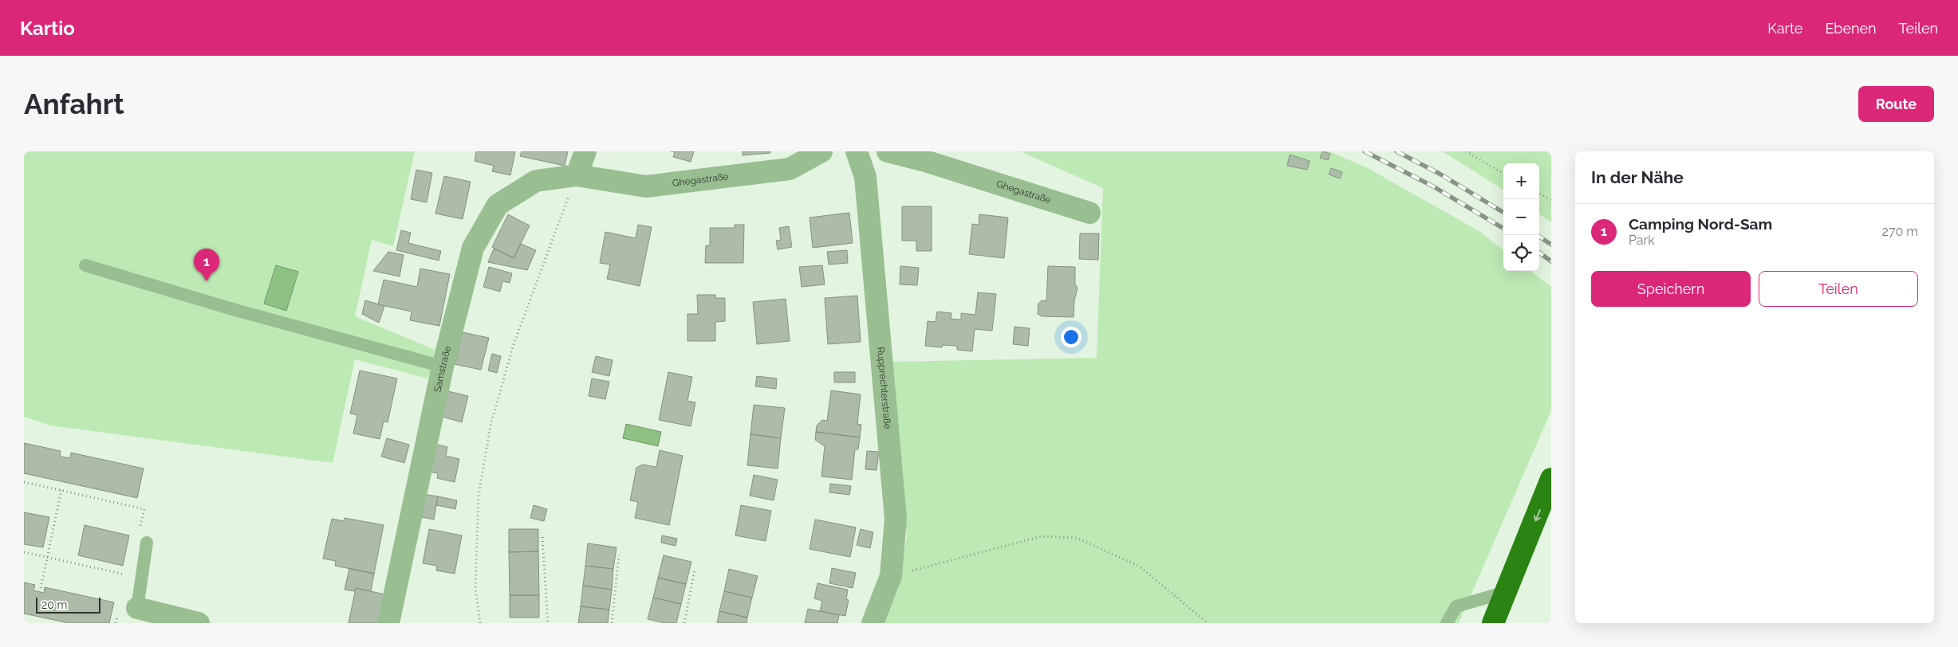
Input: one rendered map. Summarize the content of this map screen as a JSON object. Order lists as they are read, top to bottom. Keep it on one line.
{"streets":{"street":["Ghegastraße","Samstraße","Rupprechterstraße"]},"crossings":[["Ghegastraße","Samstraße"]],"scale_bar":"20 m","page":{"header":"Kartio","nav":["Karte","Ebenen","Teilen"],"buttons":["Route",["Speichern","Teilen"]],"title":"Anfahrt","heading":"In der Nähe","map_buttons":["+","−"],"list":[{"mark":"1","name":"Camping Nord-Sam","note":"Park","value":"270 m"}],"pins":"1","scale":"20 m"}}
